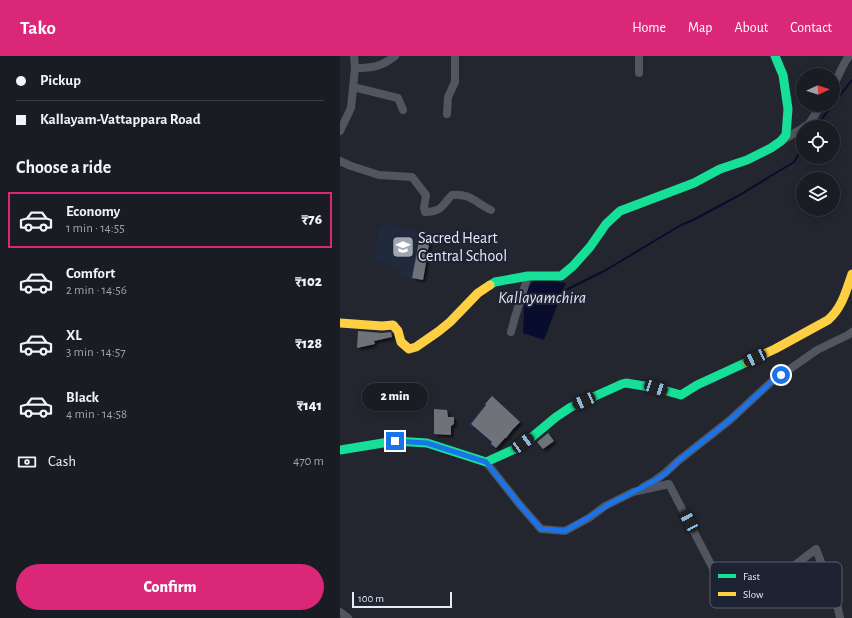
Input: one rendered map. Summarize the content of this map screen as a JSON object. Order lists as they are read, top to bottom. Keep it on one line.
{"water":["Kallayamchira"],"places":{"school or university":["Sacred Heart Central School"]},"legend":["Fast","Slow"],"scale_bar":"100 m","north":"right","page":{"header":"Tako","nav":["Home","Map","About","Contact"],"banner":["Pickup","Kallayam-Vattappara Road"],"heading":"Choose a ride","list":[{"name":"Economy","note":"1 min · 14:55","value":"₹76"},{"name":"Comfort","note":"2 min · 14:56","value":"₹102"},{"name":"XL","note":"3 min · 14:57","value":"₹128"},{"name":"Black","note":"4 min · 14:58","value":"₹141"}],"bubble":"2 min","pay":["Cash","470 m"],"buttons":"Confirm","scale":"100 m"}}
